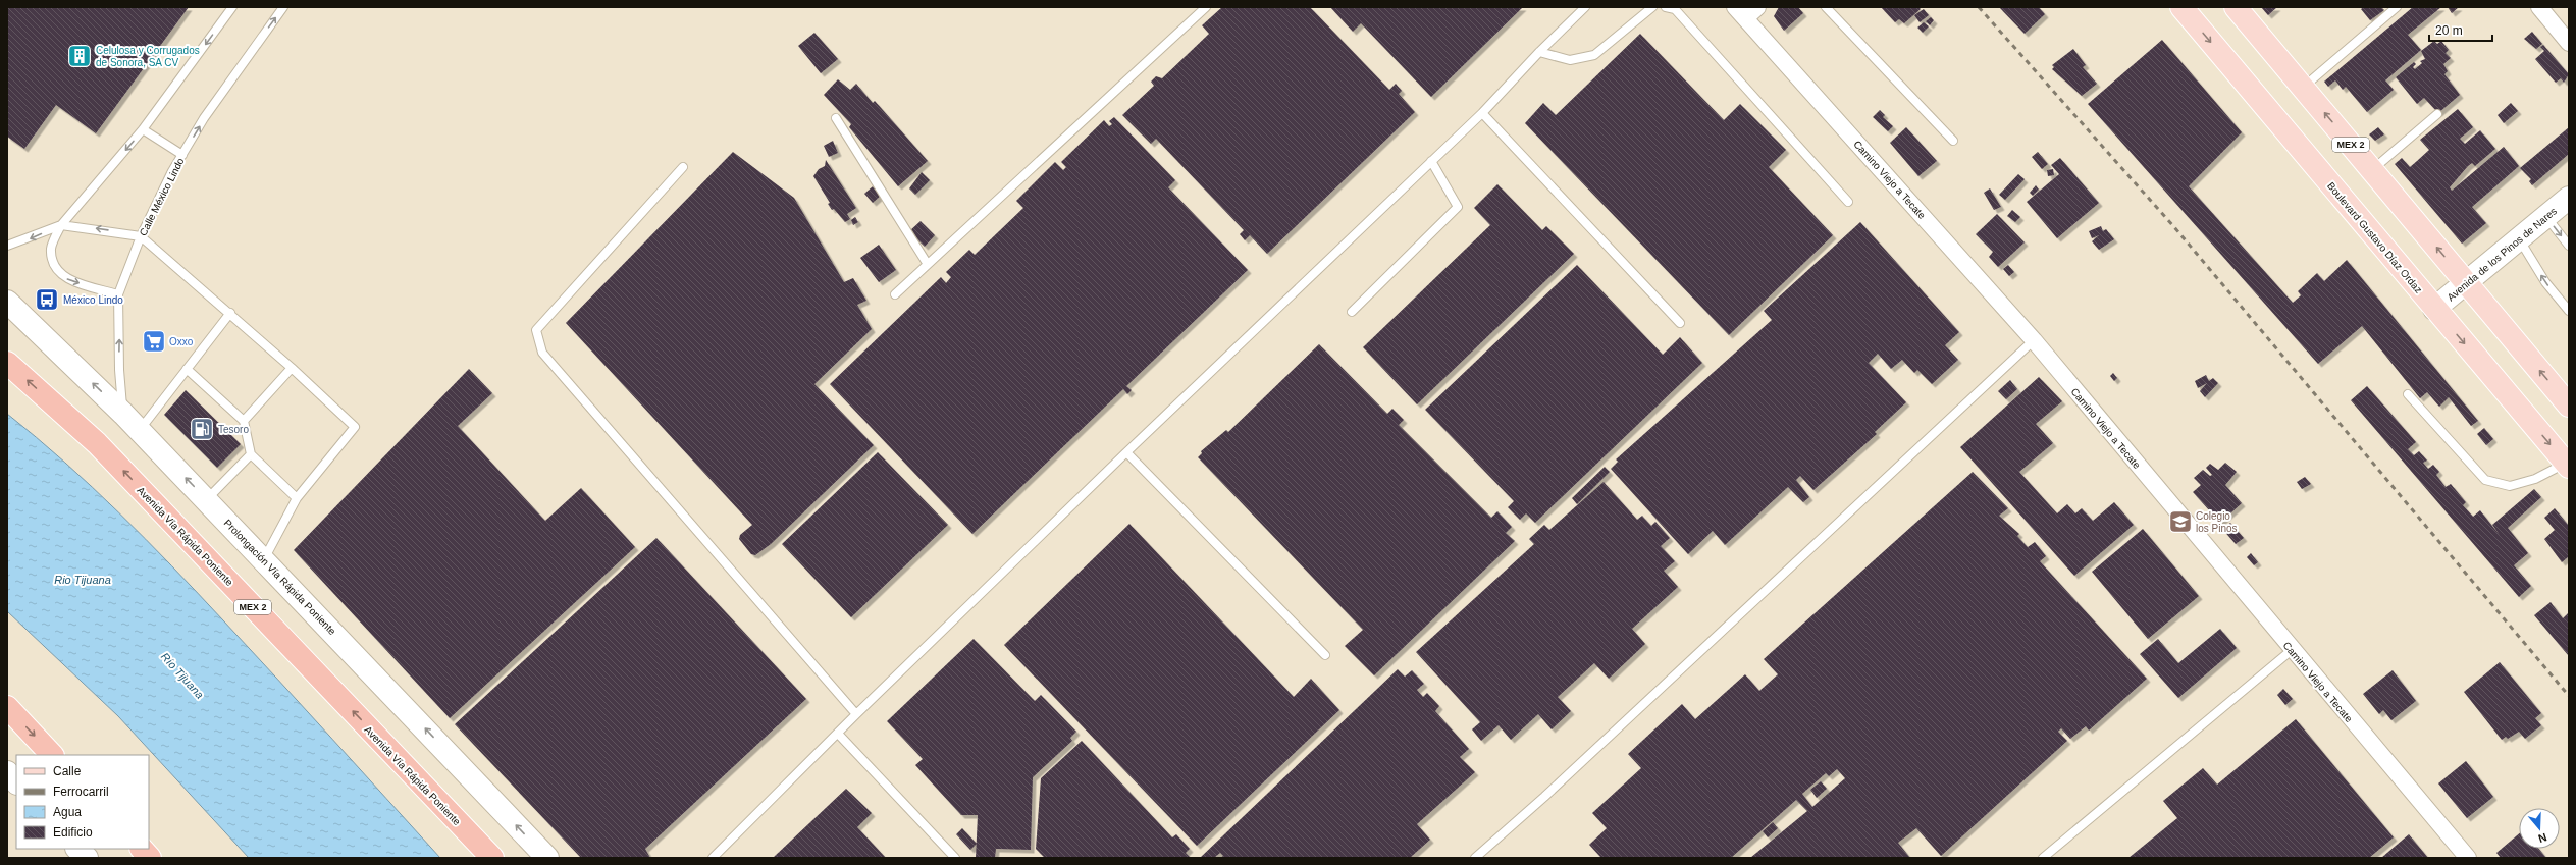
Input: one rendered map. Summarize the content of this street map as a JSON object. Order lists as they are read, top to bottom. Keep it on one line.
{"streets":{"highway":["MEX 2","Avenida Vía Rápida Poniente"],"main road":["Boulevard Gustavo Díaz Ordaz","Avenida de los Pinos de Nares","Prolongación Vía Rápida Poniente"],"street":["Camino Viejo a Tecate"],"lane":["Calle México Lindo"]},"crossings":[["MEX 2","Avenida de los Pinos de Nares"],["Calle México Lindo","Prolongación Vía Rápida Poniente"],["Boulevard Gustavo Díaz Ordaz","Avenida de los Pinos de Nares"]],"one_way":["Avenida Vía Rápida Poniente","Prolongación Vía Rápida Poniente"],"water":["Rio Tijuana","Río Tijuana"],"places":{"building":["Celulosa y Corrugados de Sonora, SA CV"],"bus stop":["México Lindo"],"supermarket":["Oxxo"],"fuel station":["Tesoro"],"school or university":["Colegio los Pinos"]},"legend":["Calle","Ferrocarril","Agua","Edificio"],"scale_bar":"20 m","north":"bottom"}
